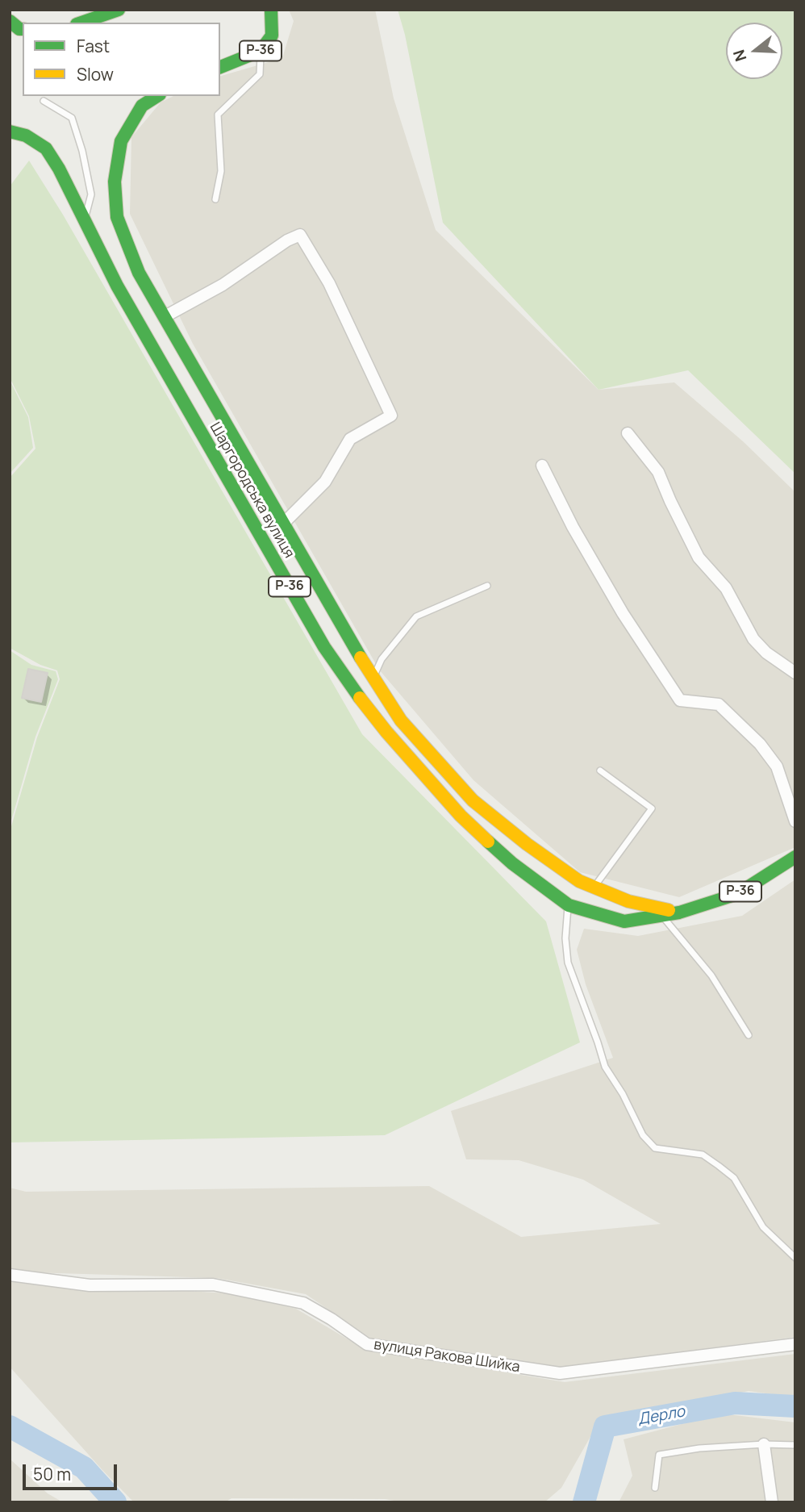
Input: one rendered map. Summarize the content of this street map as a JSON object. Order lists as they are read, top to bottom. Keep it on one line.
{"streets":{"main road":["Р-36","Шаргородська вулиця"],"street":["вулиця Ракова Шийка"]},"water":["Дерло"],"legend":["Fast","Slow"],"scale_bar":"50 m","north":"left"}
